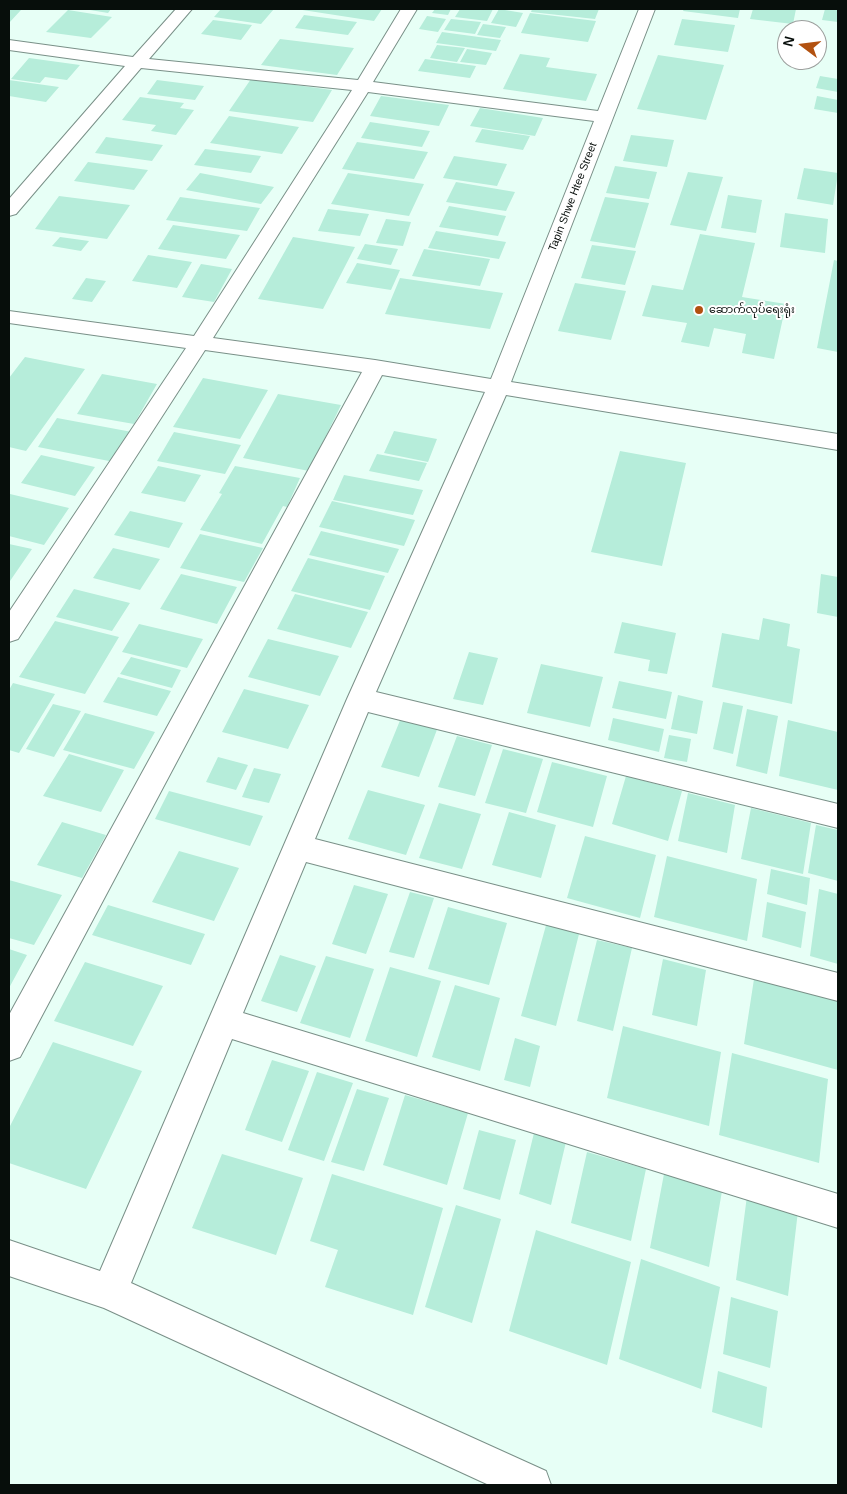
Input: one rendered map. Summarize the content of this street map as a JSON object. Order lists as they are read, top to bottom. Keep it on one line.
{"streets":{"street":["Tapin Shwe Htee Street"]},"places":["ဆောက်လုပ်ရေးရုံး"],"north":"left"}
